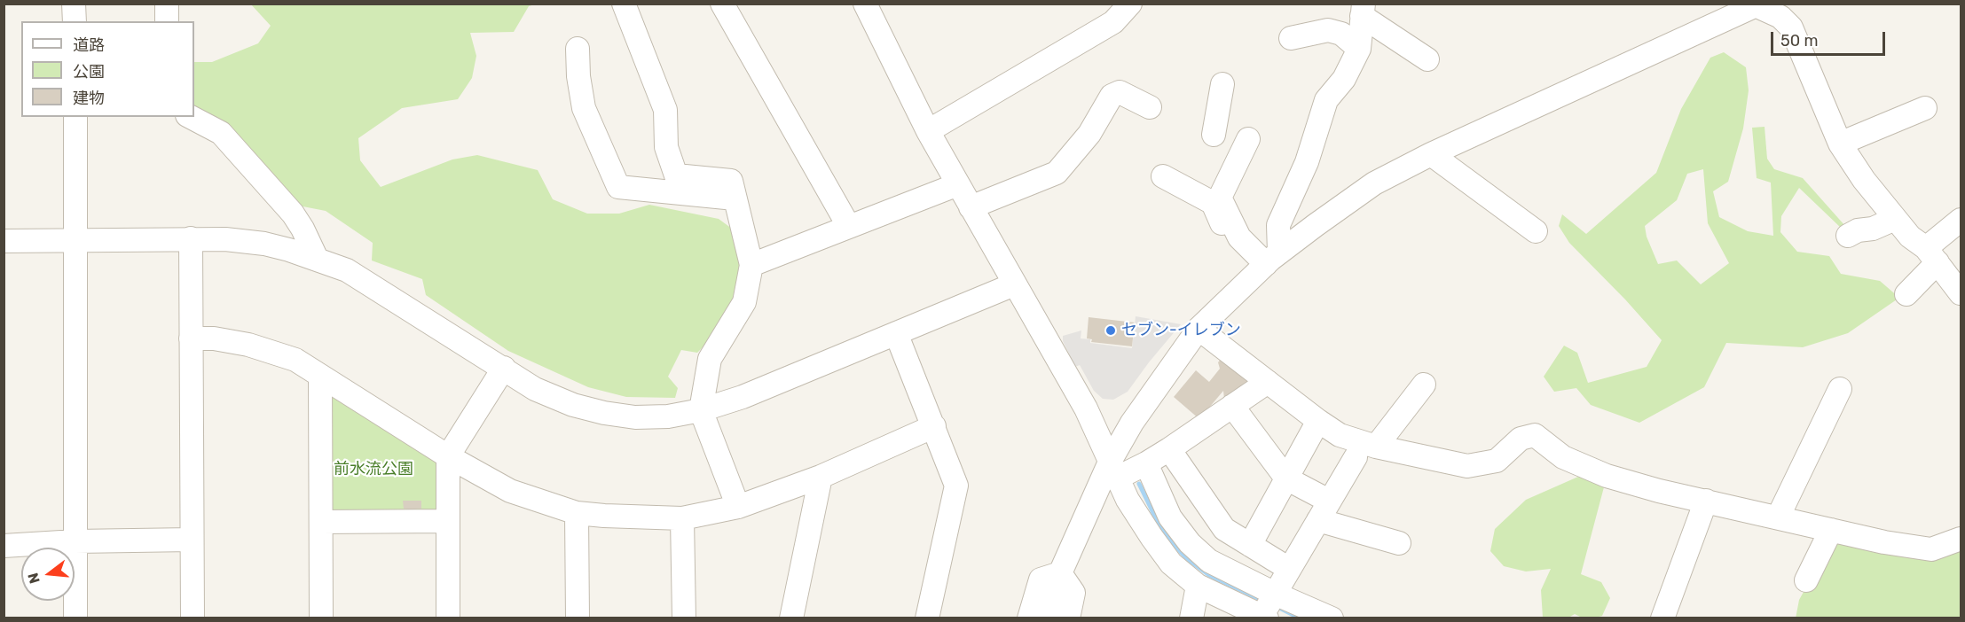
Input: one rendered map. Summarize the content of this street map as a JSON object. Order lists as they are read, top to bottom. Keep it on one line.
{"parks":["前水流公園"],"places":["セブン-イレブン"],"legend":["道路","公園","建物"],"scale_bar":"50 m","north":"left"}
